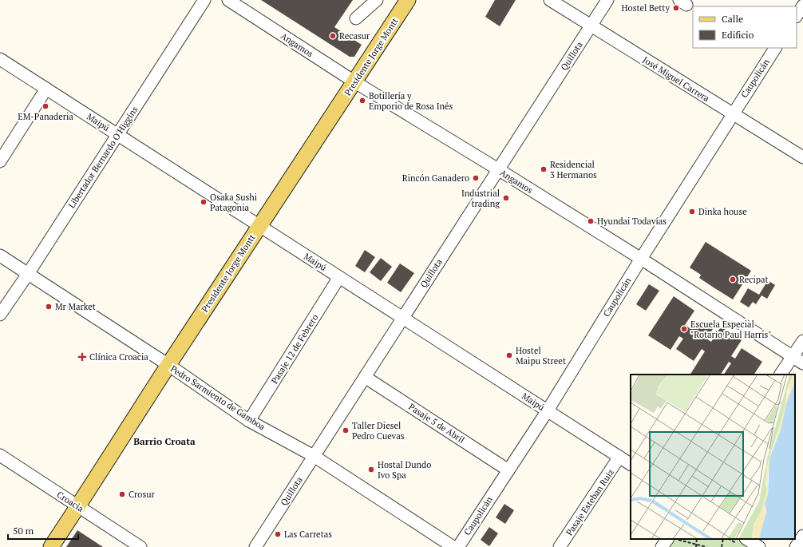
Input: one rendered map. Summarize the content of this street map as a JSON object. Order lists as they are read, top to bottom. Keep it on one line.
{"streets":{"main road":["Presidente Jorge Montt"],"street":["Angamos","Quillota","Caupolicán","José Miguel Carrera","Maipú","Libertador Bernardo O'Higgins","Pasaje 12 de Febrero","Pedro Sarmiento de Gamboa","Pasaje 5 de Abril","Croacia","Pasaje Esteban Ruiz"]},"crossings":[["Angamos","Quillota"],["Angamos","Presidente Jorge Montt"],["Angamos","Caupolicán"],["Quillota","José Miguel Carrera"],["Quillota","Maipú"],["Quillota","Pedro Sarmiento de Gamboa"],["Quillota","Pasaje 5 de Abril"],["Presidente Jorge Montt","Maipú"],["Presidente Jorge Montt","Pedro Sarmiento de Gamboa"],["Presidente Jorge Montt","Croacia"],["Caupolicán","José Miguel Carrera"],["Caupolicán","Maipú"],["Caupolicán","Pasaje 5 de Abril"],["Maipú","Libertador Bernardo O'Higgins"],["Maipú","Pasaje 12 de Febrero"],["Maipú","Pasaje Esteban Ruiz"],["Libertador Bernardo O'Higgins","Pedro Sarmiento de Gamboa"],["Pasaje 12 de Febrero","Pedro Sarmiento de Gamboa"]],"districts":["Barrio Croata"],"places":{"other":["Hostel Betty","Recasur","Botillería y Emporio de Rosa Inés","EM-Panaderia","Residencial 3 Hermanos","Rincón Ganadero","Industrial trading","Osaka Sushi Patagonia","Dinka house","Hyundai Todavías","Recipat","Mr Market","Escuela Especial \"Rotario Paul Harris\"","Hostel Maipu Street","Taller Diesel Pedro Cuevas","Hostal Dundo Ivo Spa","Crosur","Las Carretas"],"health":["Clínica Croacia"]},"legend":["Calle","Edificio"],"scale_bar":"50 m"}
